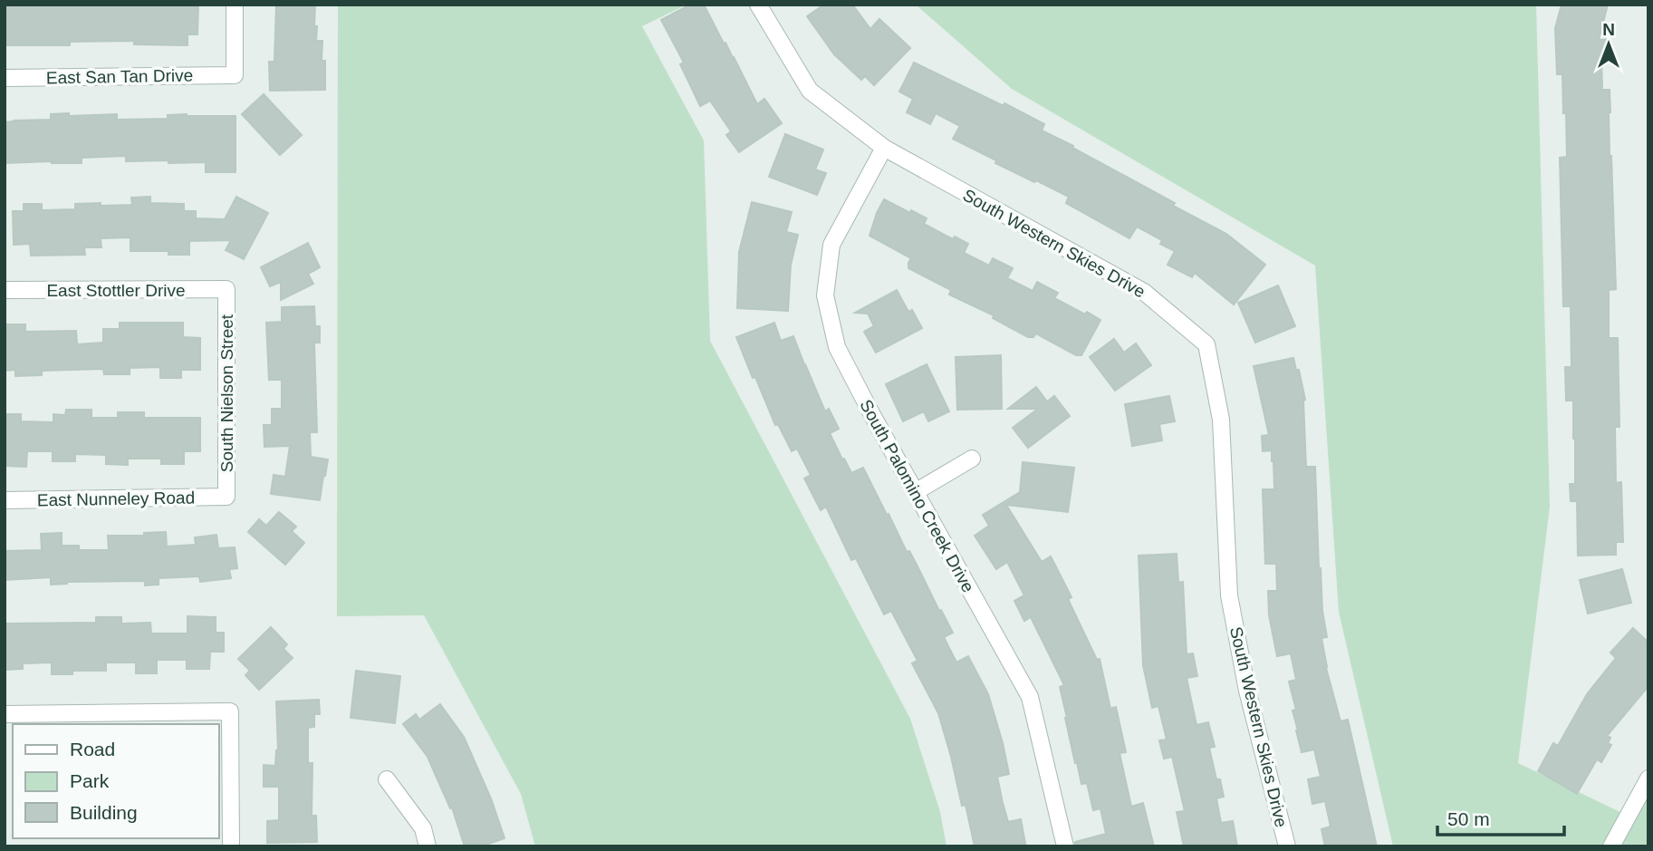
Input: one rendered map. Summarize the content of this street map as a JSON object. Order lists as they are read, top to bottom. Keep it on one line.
{"streets":{"street":["East San Tan Drive","South Western Skies Drive","East Stottler Drive","South Nielson Street","South Palomino Creek Drive","East Nunneley Road"]},"crossings":[["South Western Skies Drive","South Palomino Creek Drive"],["East Stottler Drive","South Nielson Street"],["South Nielson Street","East Nunneley Road"]],"legend":["Road","Park","Building"],"scale_bar":"50 m","north":"top"}
